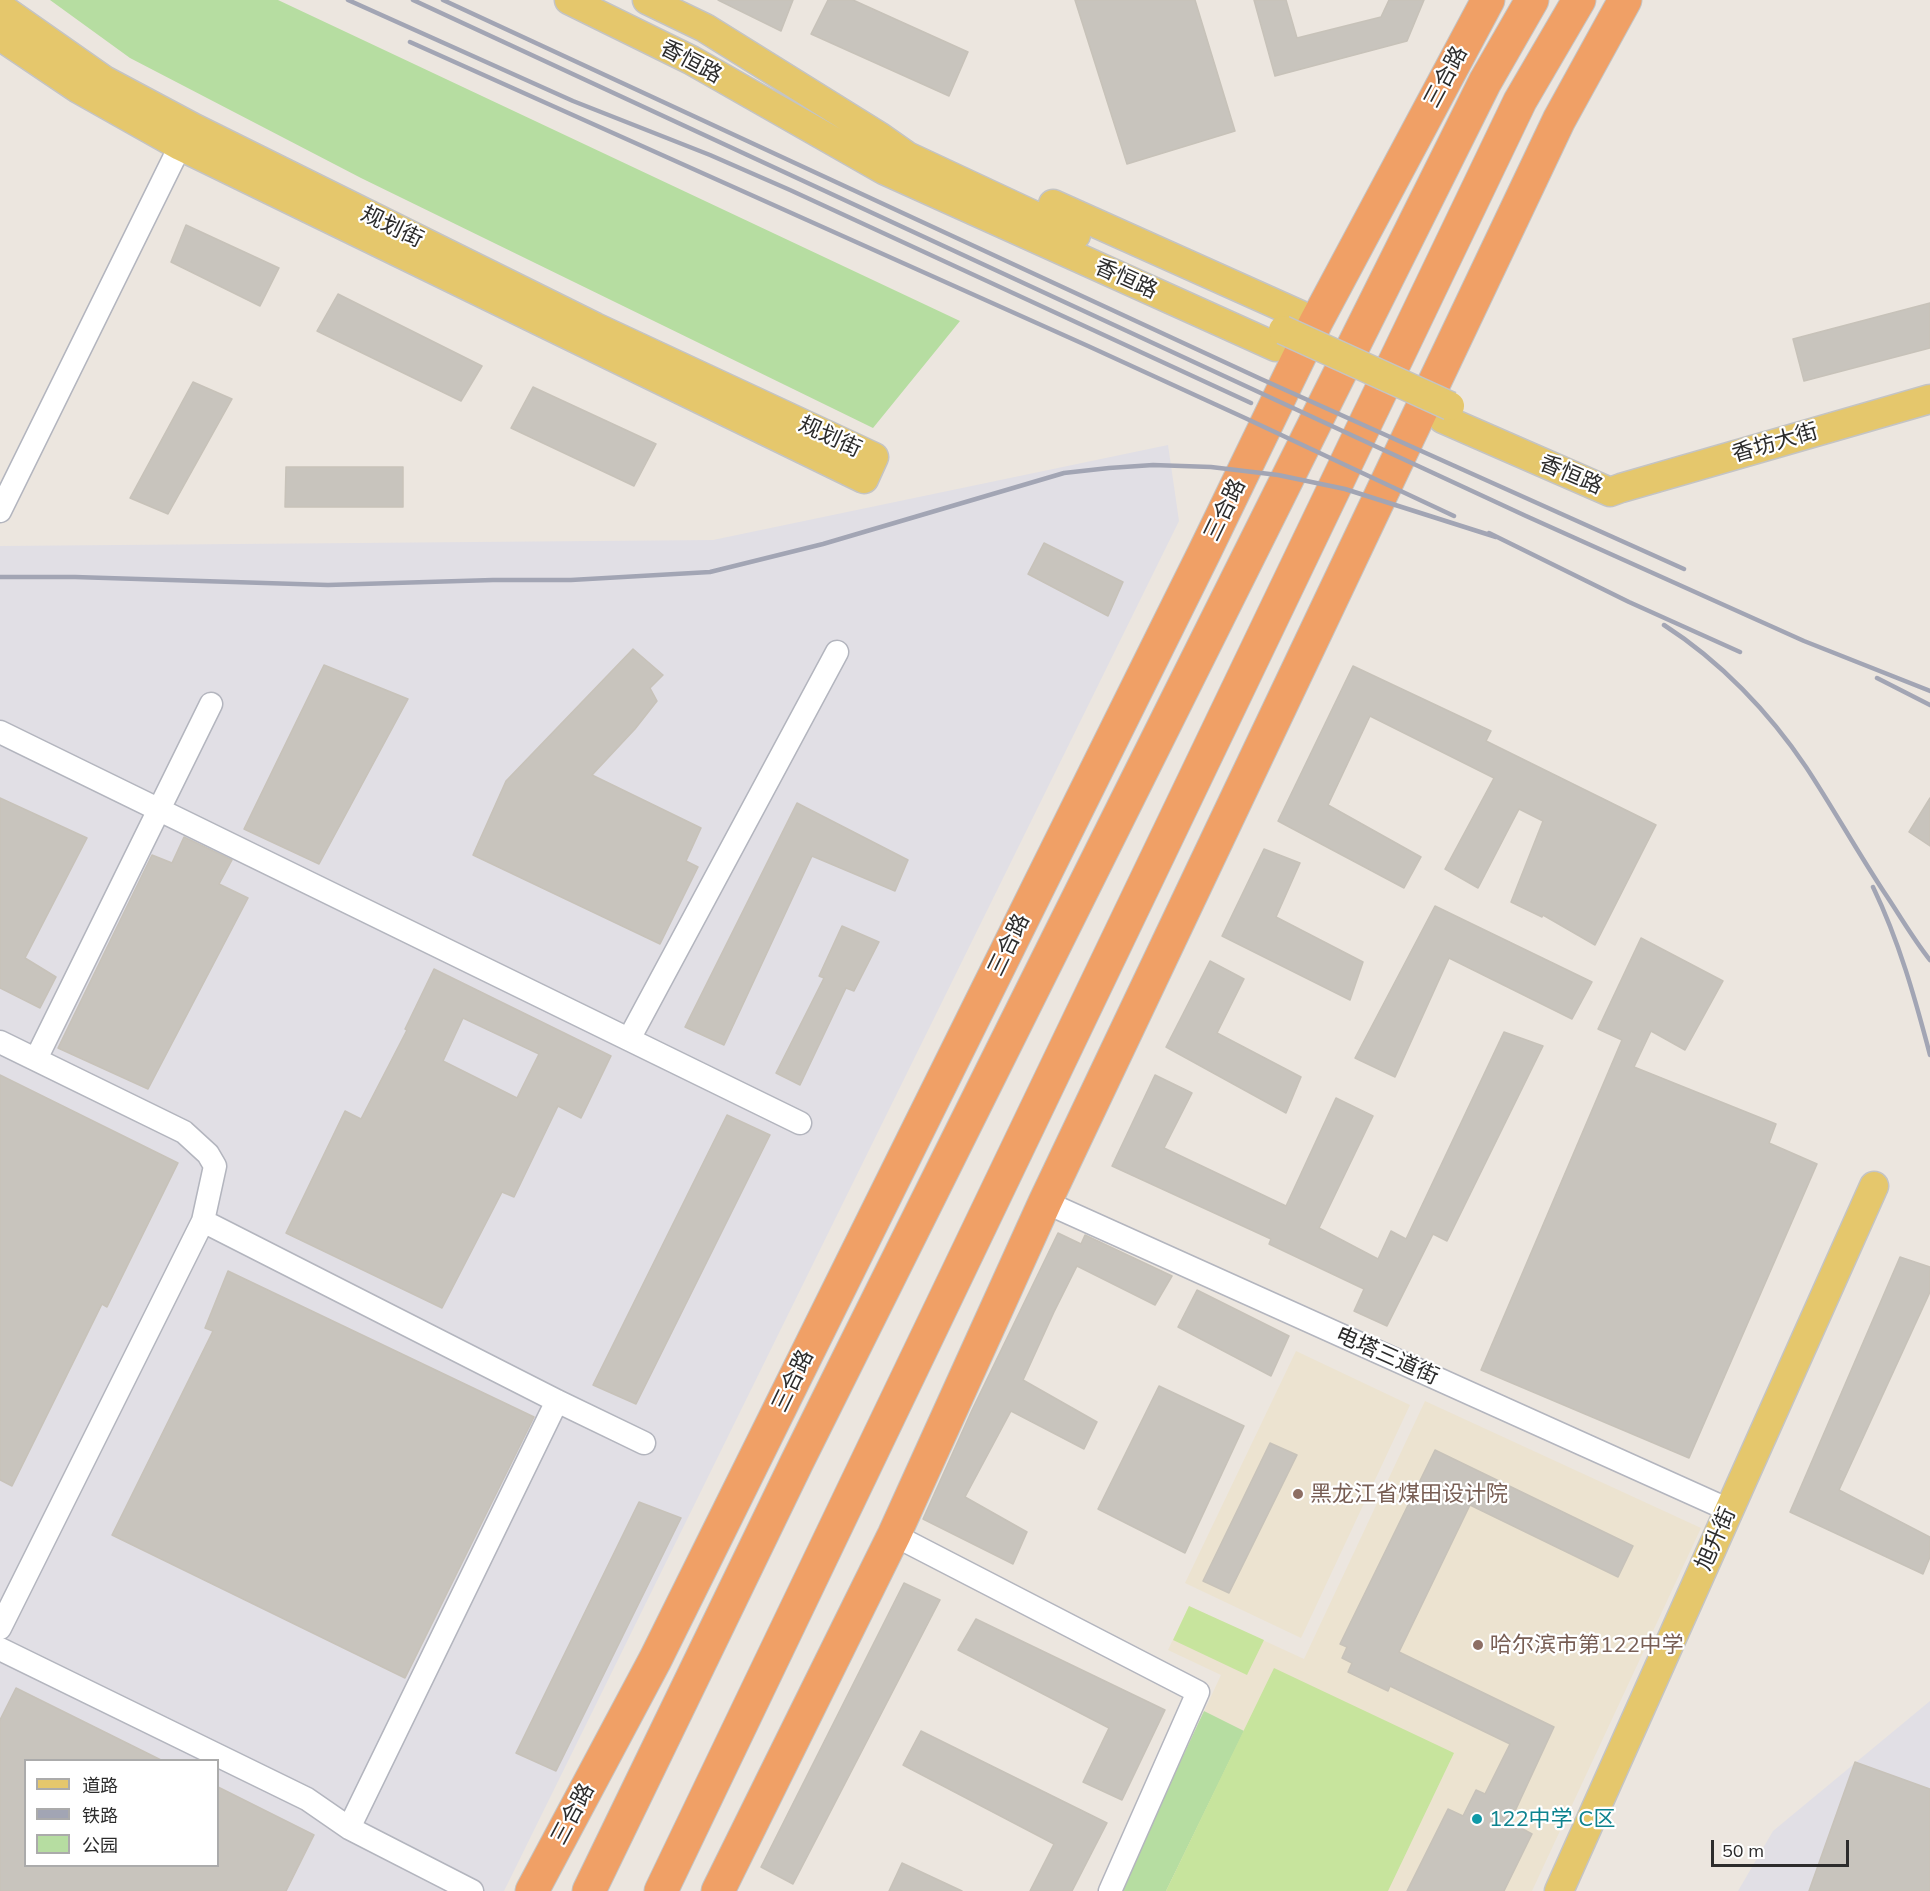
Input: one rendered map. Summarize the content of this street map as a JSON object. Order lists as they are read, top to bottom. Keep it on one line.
{"streets":{"highway":["三合路"],"main road":["香恒路","规划街","香坊大街","旭升街"],"street":["电塔三道街"]},"crossings":[["香恒路","香坊大街"],["电塔三道街","旭升街"]],"places":["黑龙江省煤田设计院","哈尔滨市第122中学","122中学 C区"],"legend":["道路","铁路","公园"],"scale_bar":"50 m"}
